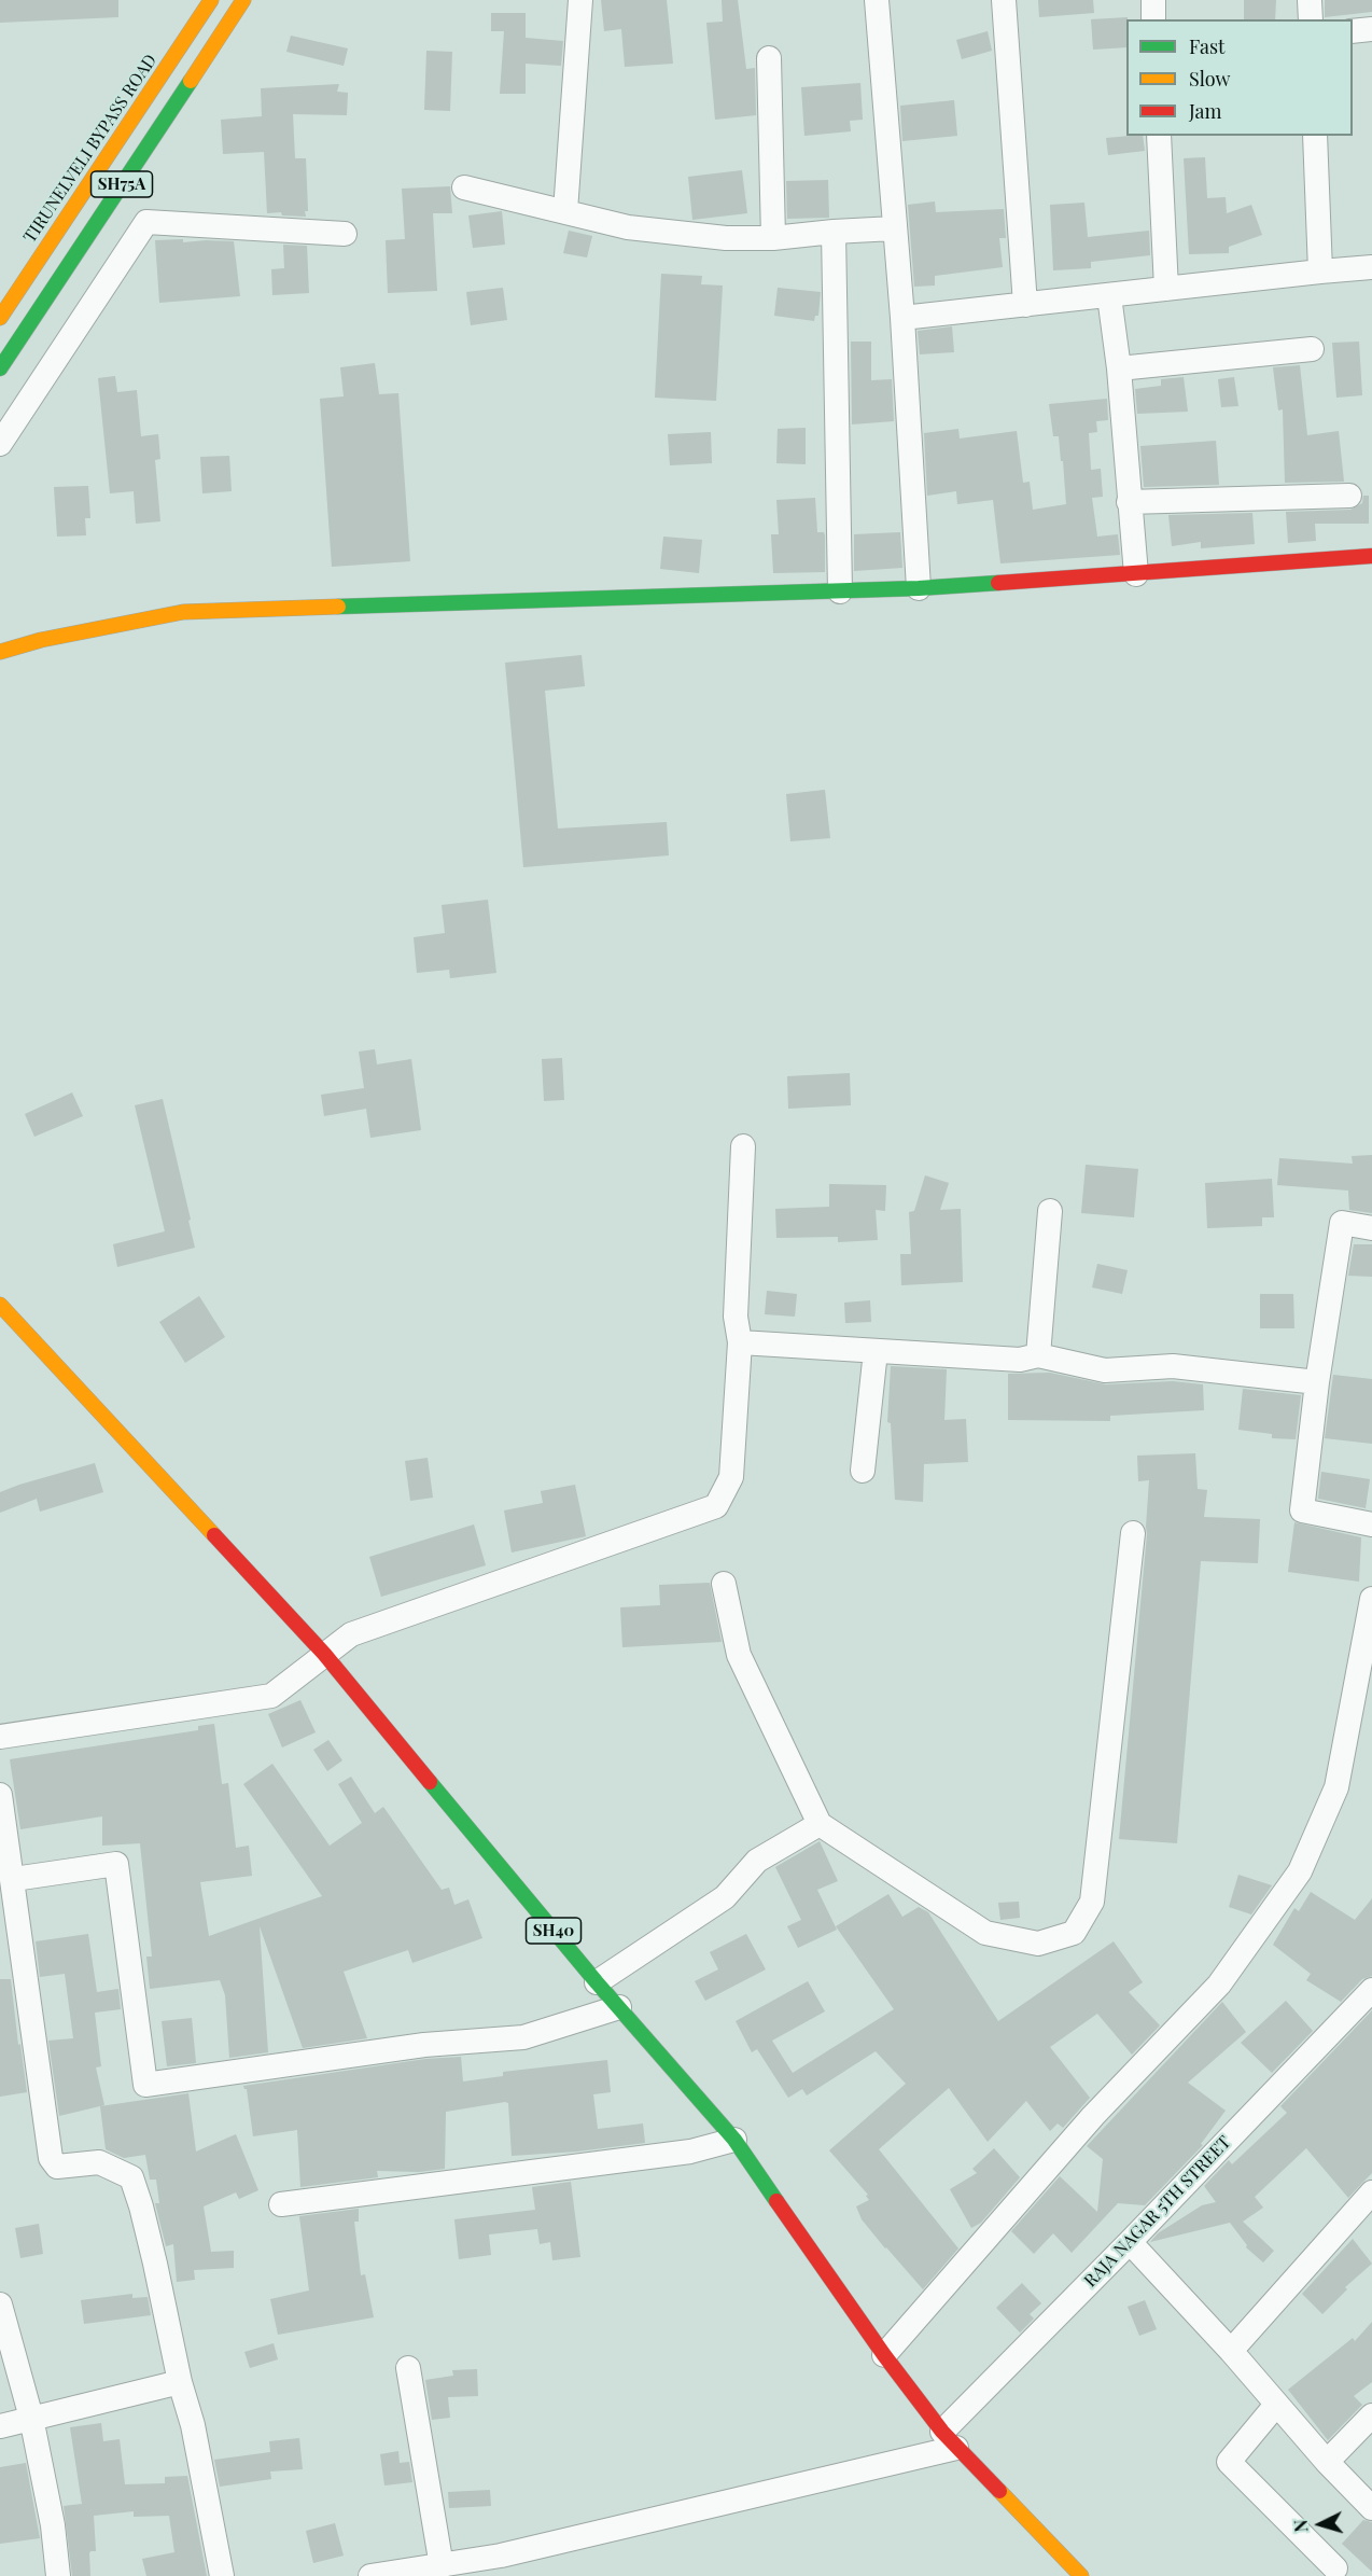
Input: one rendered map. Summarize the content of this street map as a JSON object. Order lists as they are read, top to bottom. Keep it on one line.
{"streets":{"main road":["TIRUNELVELI BYPASS ROAD","SH75A","SH40"],"street":["RAJA NAGAR 5TH STREET"]},"crossings":[["SH40","RAJA NAGAR 5TH STREET"]],"legend":["Fast","Slow","Jam"],"north":"left"}
